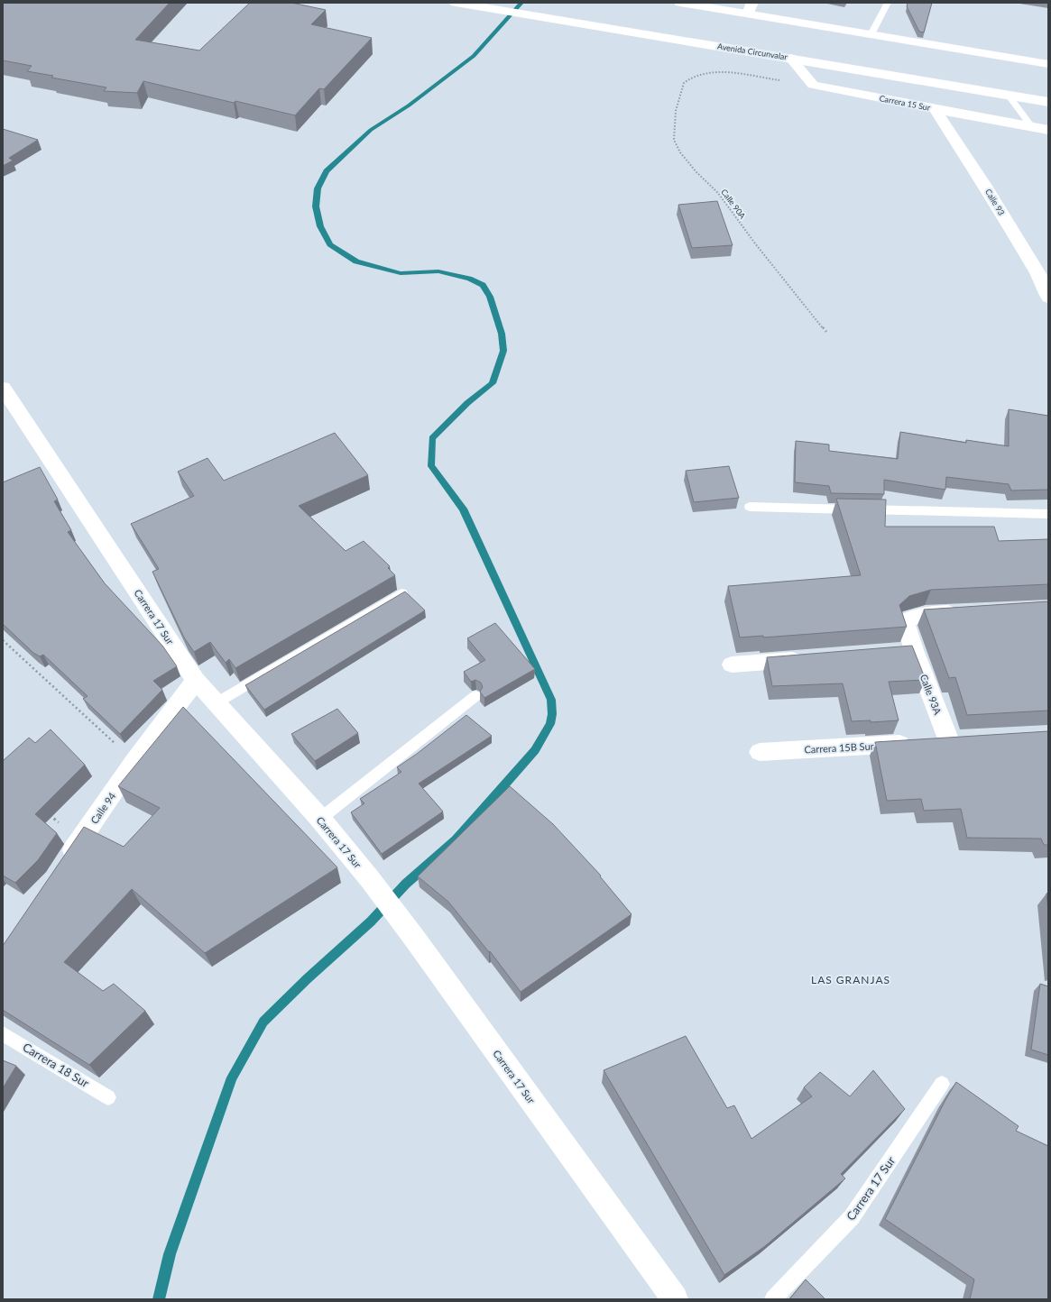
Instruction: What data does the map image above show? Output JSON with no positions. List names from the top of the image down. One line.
{"streets":{"main road":["Avenida Circunvalar","Carrera 15 Sur","Calle 93","Carrera 17 Sur","Calle 93A","Carrera 15B Sur","Calle 94"],"lane":["Carrera 18 Sur"],"path":["Calle 90A"]},"crossings":[["Carrera 15 Sur","Calle 93"],["Carrera 15 Sur","Calle 90A"],["Carrera 17 Sur","Calle 94"],["Calle 93A","Carrera 15B Sur"]],"districts":["LAS GRANJAS"]}
